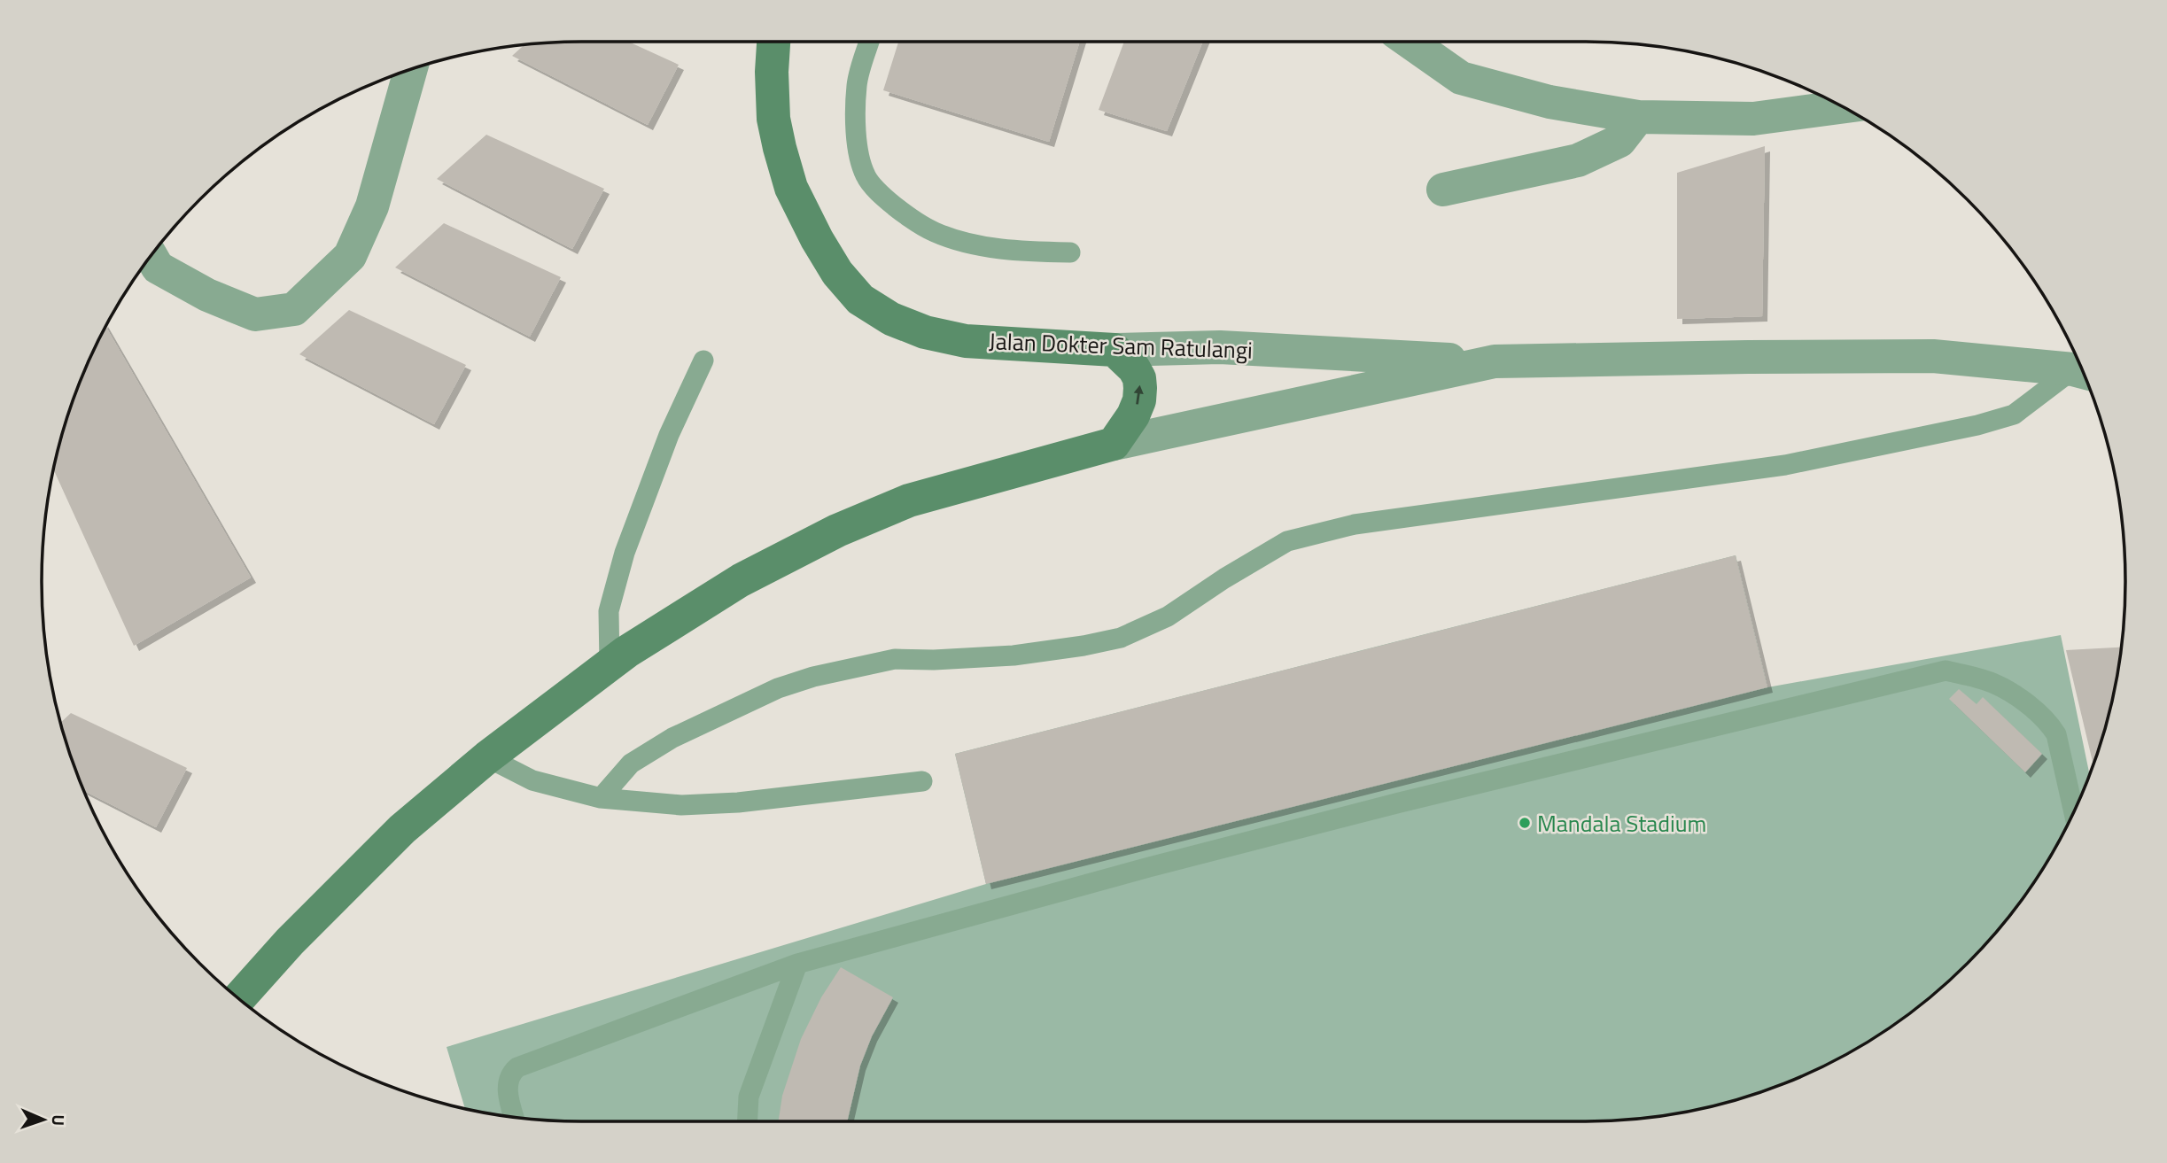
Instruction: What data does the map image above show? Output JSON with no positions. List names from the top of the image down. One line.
{"streets":{"main road":["Jalan Dokter Sam Ratulangi"]},"places":["Mandala Stadium"],"north":"right"}
